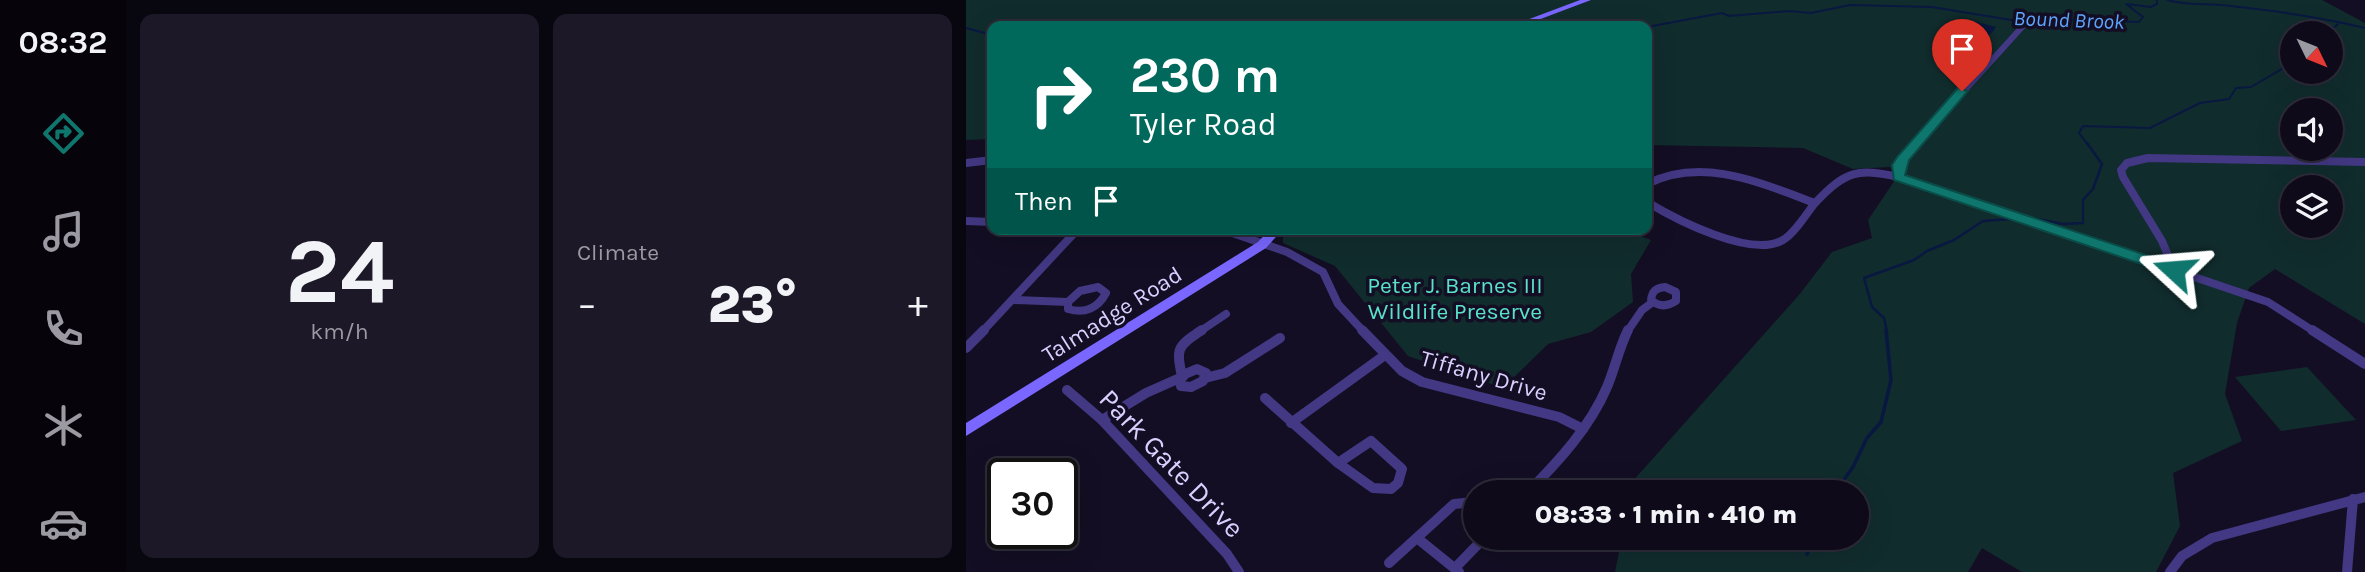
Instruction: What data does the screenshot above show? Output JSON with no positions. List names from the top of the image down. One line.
{"streets":{"street":["Talmadge Road","Tiffany Drive","Park Gate Drive"]},"crossings":[["Talmadge Road","Tiffany Drive"]],"water":["Bound Brook"],"parks":["Peter J. Barnes III Wildlife Preserve"],"north":"bottom right","page":{"tabs":"08:32","tile":[["24","km/h"],"Climate"],"turn":["230 m","Tyler Road"],"then":"Then","heat":["−","23°","+"],"limit":"30","trip":"08:33 · 1 min · 410 m"}}
